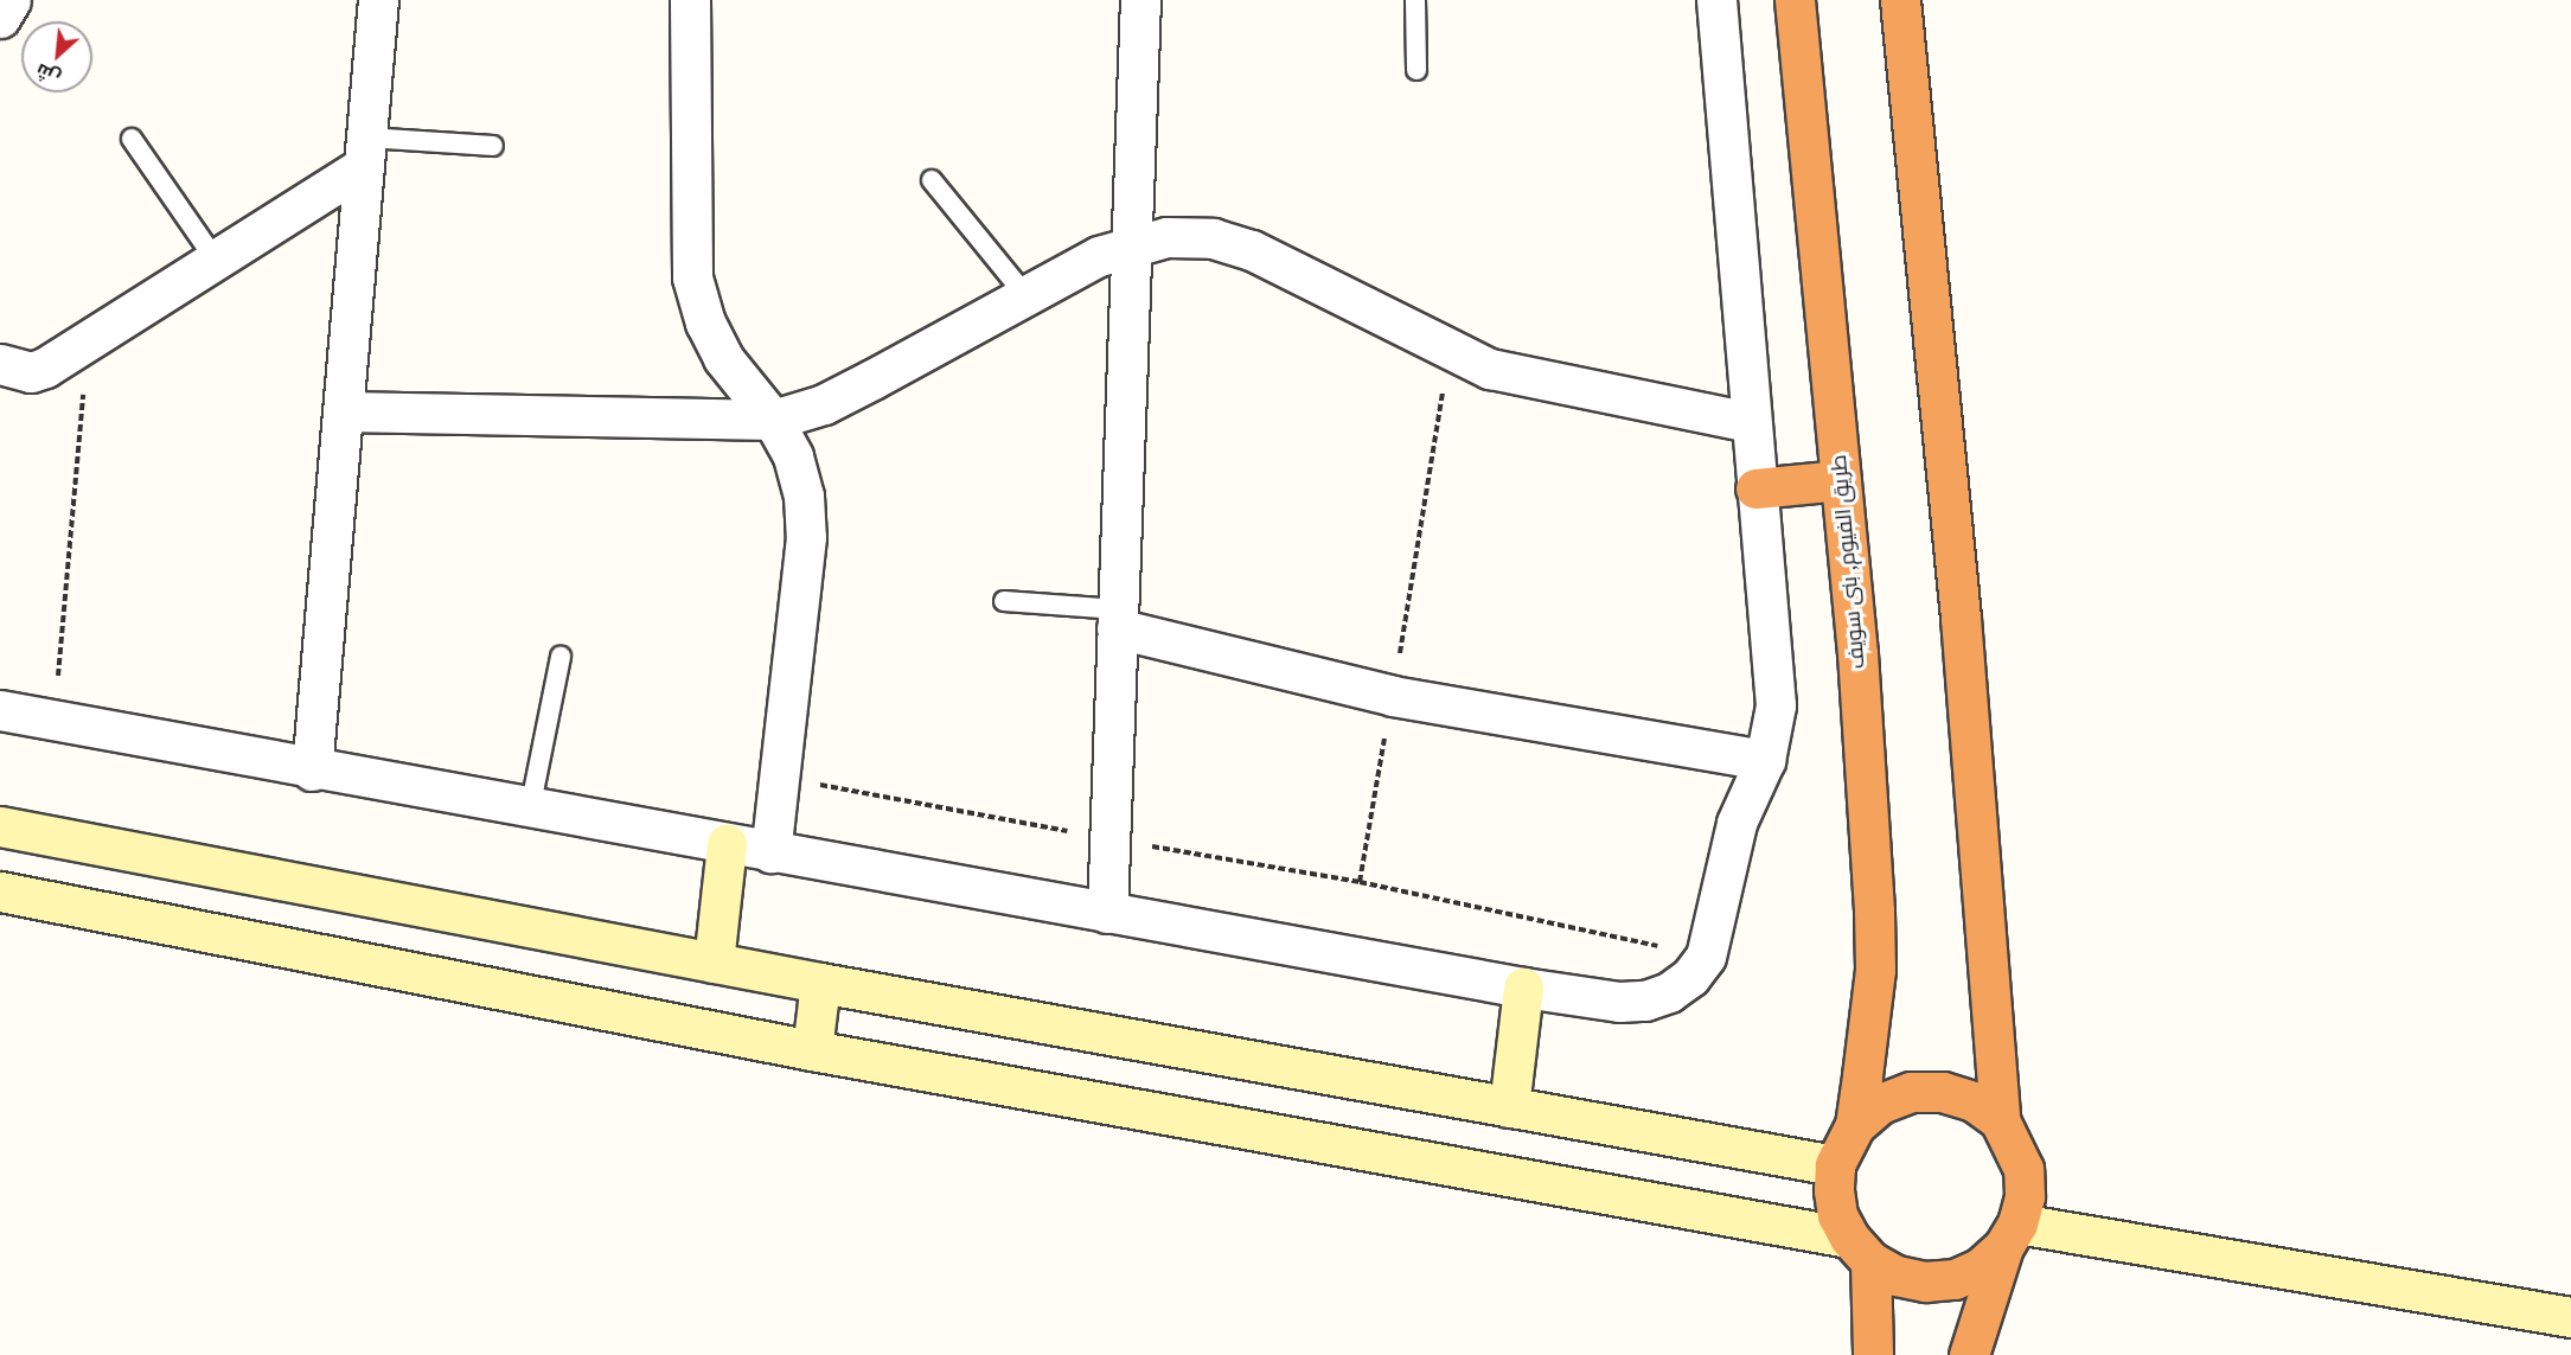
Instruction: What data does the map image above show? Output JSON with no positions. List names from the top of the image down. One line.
{"streets":{"highway":["طريق الفيوم, بنى سويف"]},"north":"bottom left"}
